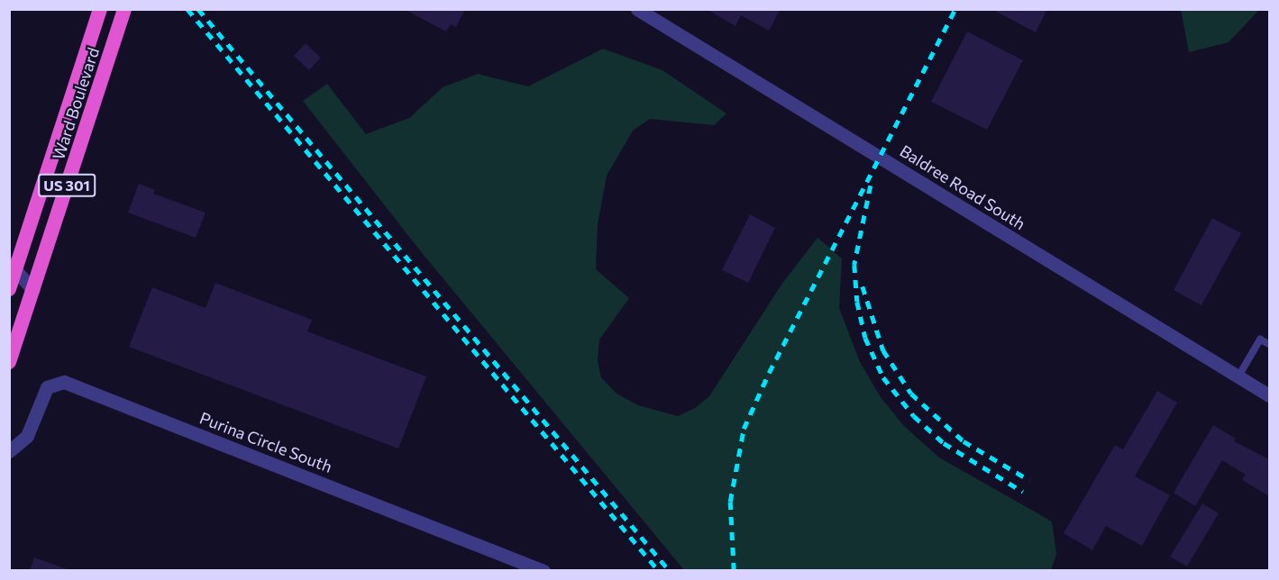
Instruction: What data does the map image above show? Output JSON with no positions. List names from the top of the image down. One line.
{"streets":{"highway":["Ward Boulevard","US 301"],"street":["Baldree Road South","Purina Circle South"]}}
